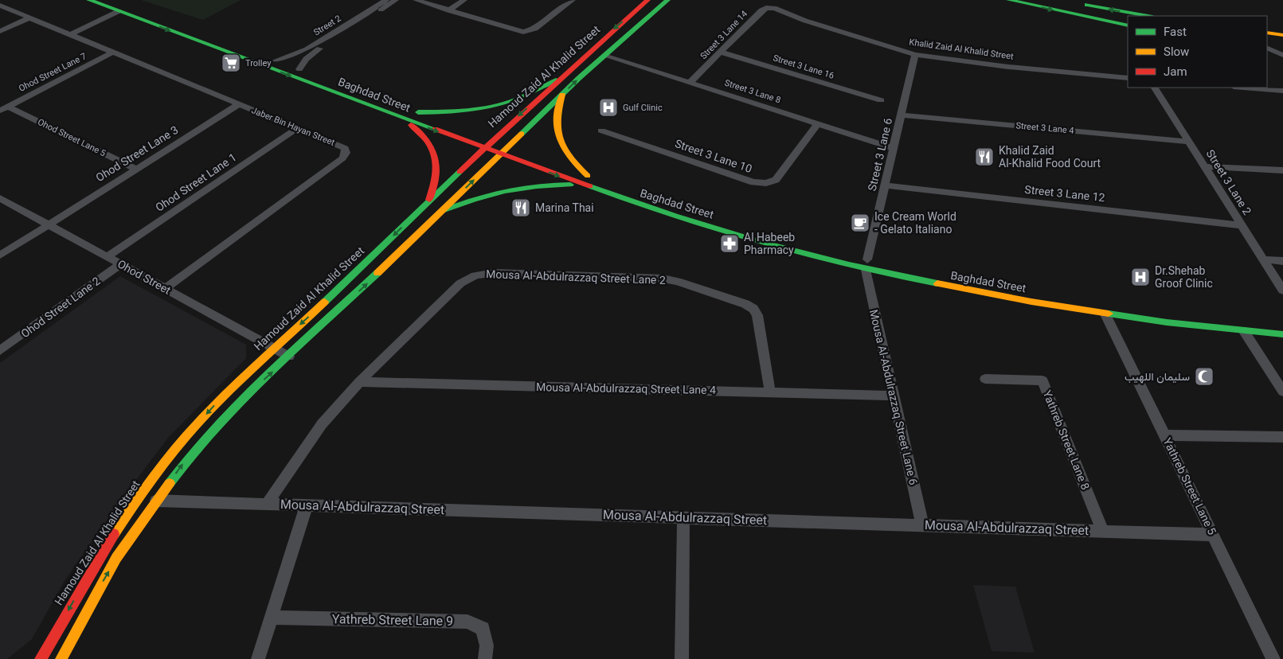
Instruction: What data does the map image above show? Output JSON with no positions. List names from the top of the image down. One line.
{"streets":{"main road":["Hamoud Zaid Al Khalid Street","Baghdad Street"],"street":["Street 2","Street 3 Lane 14","Khalid Zaid Al Khalid Street","Street 3 Lane 16","Ohod Street Lane 7","Street 3 Lane 8","Jaber Bin Hayan Street","Street 3 Lane 4","Ohod Street Lane 5","Ohod Street Lane 3","Street 3 Lane 6","Street 3 Lane 10","Ohod Street Lane 1","Street 3 Lane 2","Street 3 Lane 12","Ohod Street","Mousa Al-Abdulrazzaq Street Lane 2","Ohod Street Lane 2","Mousa Al-Abdulrazzaq Street Lane 4","Mousa Al-Abdulrazzaq Street Lane 6","Yathreb Street Lane 8","Yathreb Street Lane 5","Mousa Al-Abdulrazzaq Street","Yathreb Street Lane 9"]},"crossings":[["Street 2","Baghdad Street"],["Street 3 Lane 14","Khalid Zaid Al Khalid Street"],["Street 3 Lane 14","Street 3 Lane 16"],["Street 3 Lane 14","Street 3 Lane 8"],["Khalid Zaid Al Khalid Street","Street 3 Lane 6"],["Ohod Street Lane 7","Jaber Bin Hayan Street"],["Ohod Street Lane 7","Ohod Street Lane 5"],["Hamoud Zaid Al Khalid Street","Baghdad Street"],["Hamoud Zaid Al Khalid Street","Ohod Street"],["Street 3 Lane 8","Street 3 Lane 6"],["Street 3 Lane 8","Street 3 Lane 10"],["Baghdad Street","Street 3 Lane 6"],["Baghdad Street","Mousa Al-Abdulrazzaq Street Lane 6"],["Baghdad Street","Yathreb Street Lane 5"],["Jaber Bin Hayan Street","Ohod Street Lane 3"],["Jaber Bin Hayan Street","Ohod Street Lane 1"],["Jaber Bin Hayan Street","Ohod Street"],["Street 3 Lane 4","Street 3 Lane 6"],["Street 3 Lane 4","Street 3 Lane 2"],["Ohod Street Lane 5","Ohod Street Lane 3"],["Ohod Street Lane 3","Ohod Street"],["Street 3 Lane 6","Street 3 Lane 12"],["Street 3 Lane 6","Mousa Al-Abdulrazzaq Street Lane 6"],["Ohod Street Lane 1","Ohod Street"],["Street 3 Lane 2","Street 3 Lane 12"],["Ohod Street","Ohod Street Lane 2"],["Mousa Al-Abdulrazzaq Street Lane 2","Mousa Al-Abdulrazzaq Street Lane 4"],["Mousa Al-Abdulrazzaq Street Lane 2","Mousa Al-Abdulrazzaq Street"],["Mousa Al-Abdulrazzaq Street Lane 4","Mousa Al-Abdulrazzaq Street Lane 6"],["Mousa Al-Abdulrazzaq Street Lane 6","Mousa Al-Abdulrazzaq Street"],["Yathreb Street Lane 8","Mousa Al-Abdulrazzaq Street"],["Yathreb Street Lane 5","Mousa Al-Abdulrazzaq Street"]],"places":{"supermarket":["Trolley"],"hospital":["Gulf Clinic","Dr.Shehab Groof Clinic"],"restaurant":["Khalid Zaid Al-Khalid Food Court","Marina Thai"],"cafe":["Ice Cream World - Gelato Italiano"],"pharmacy":["Al Habeeb Pharmacy"],"mosque":["سليمان اللهيب"]},"legend":["Fast","Slow","Jam"]}
